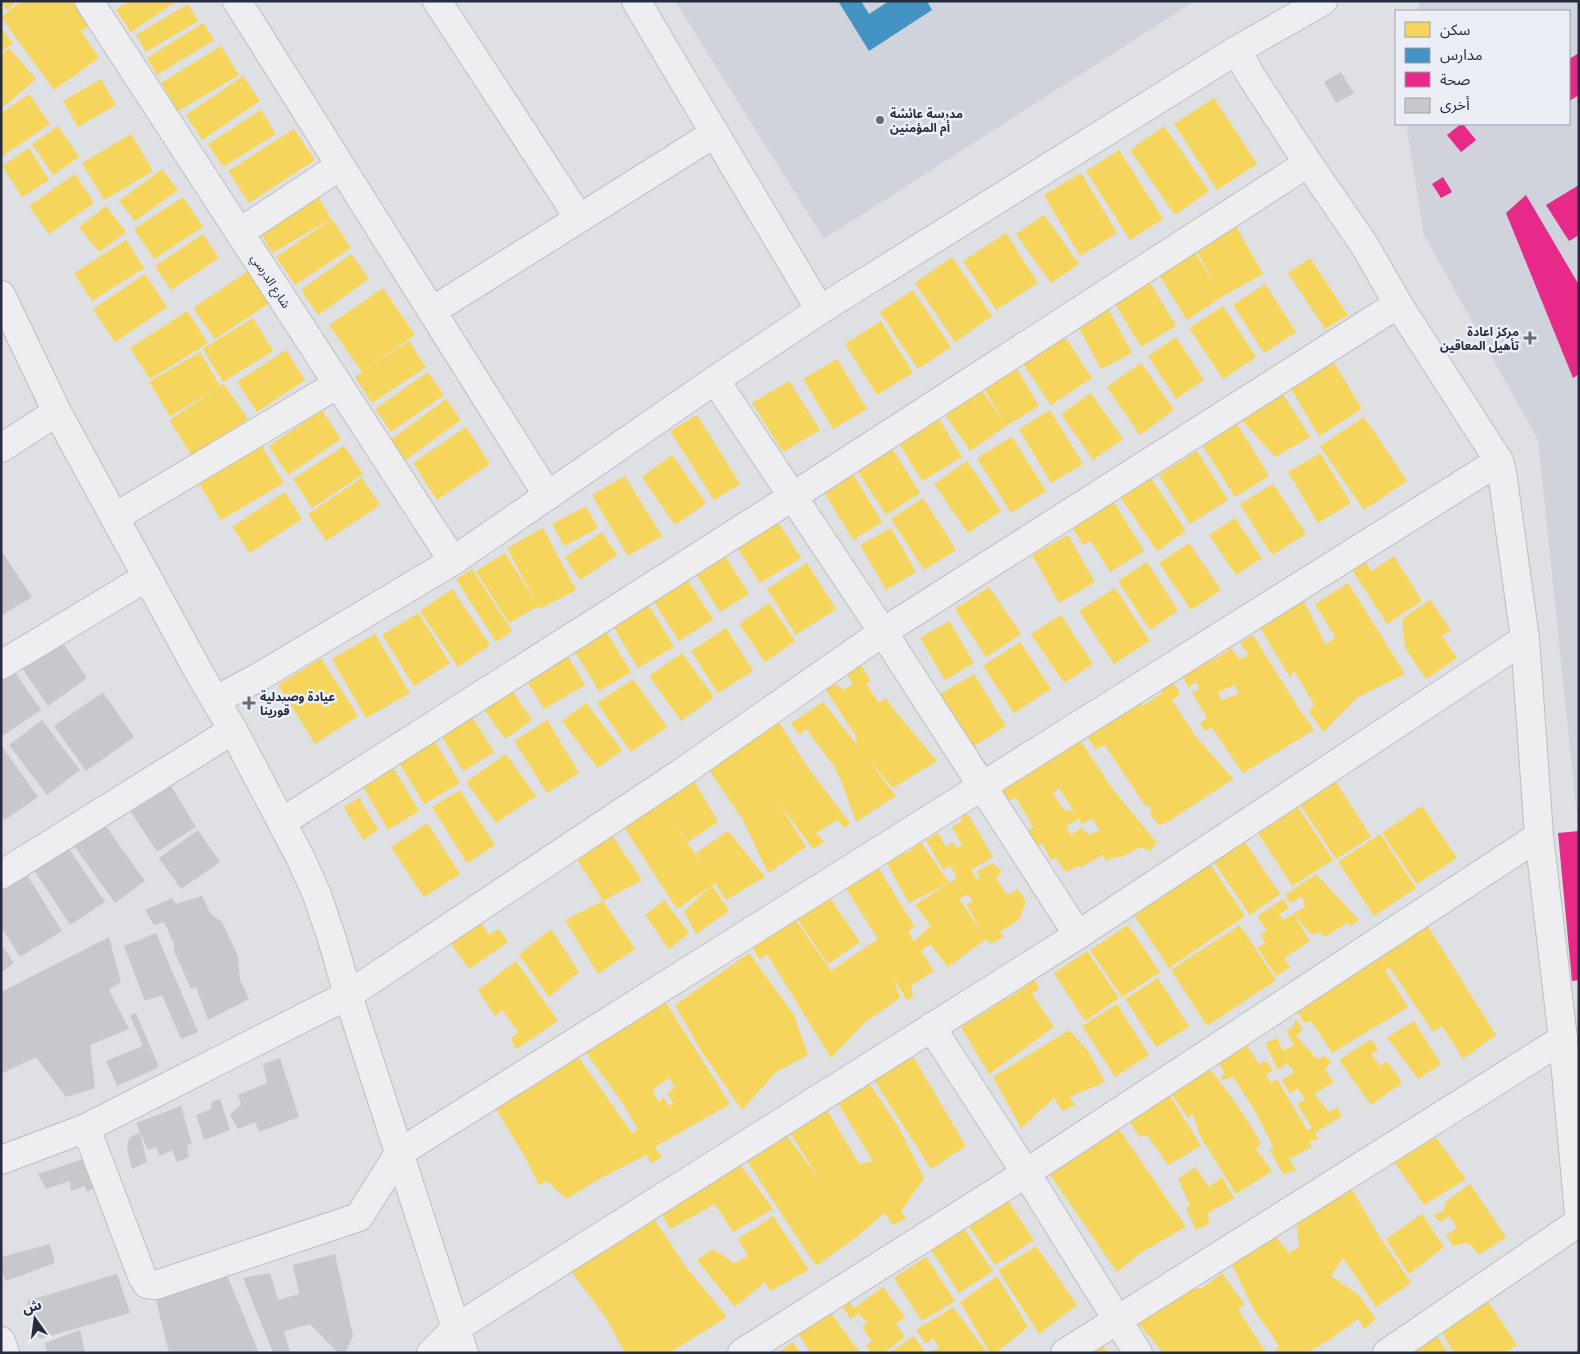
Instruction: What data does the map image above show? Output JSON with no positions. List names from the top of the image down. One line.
{"streets":{"street":["شارع الدرسي"]},"places":{"other":["مدرسة عائشة أم المؤمنين"],"health":["مركز اعادة تأهيل المعاقين","عيادة وصيدلية قورينا"]},"legend":["سكن","مدارس","صحة","أخرى"],"north":"top"}
